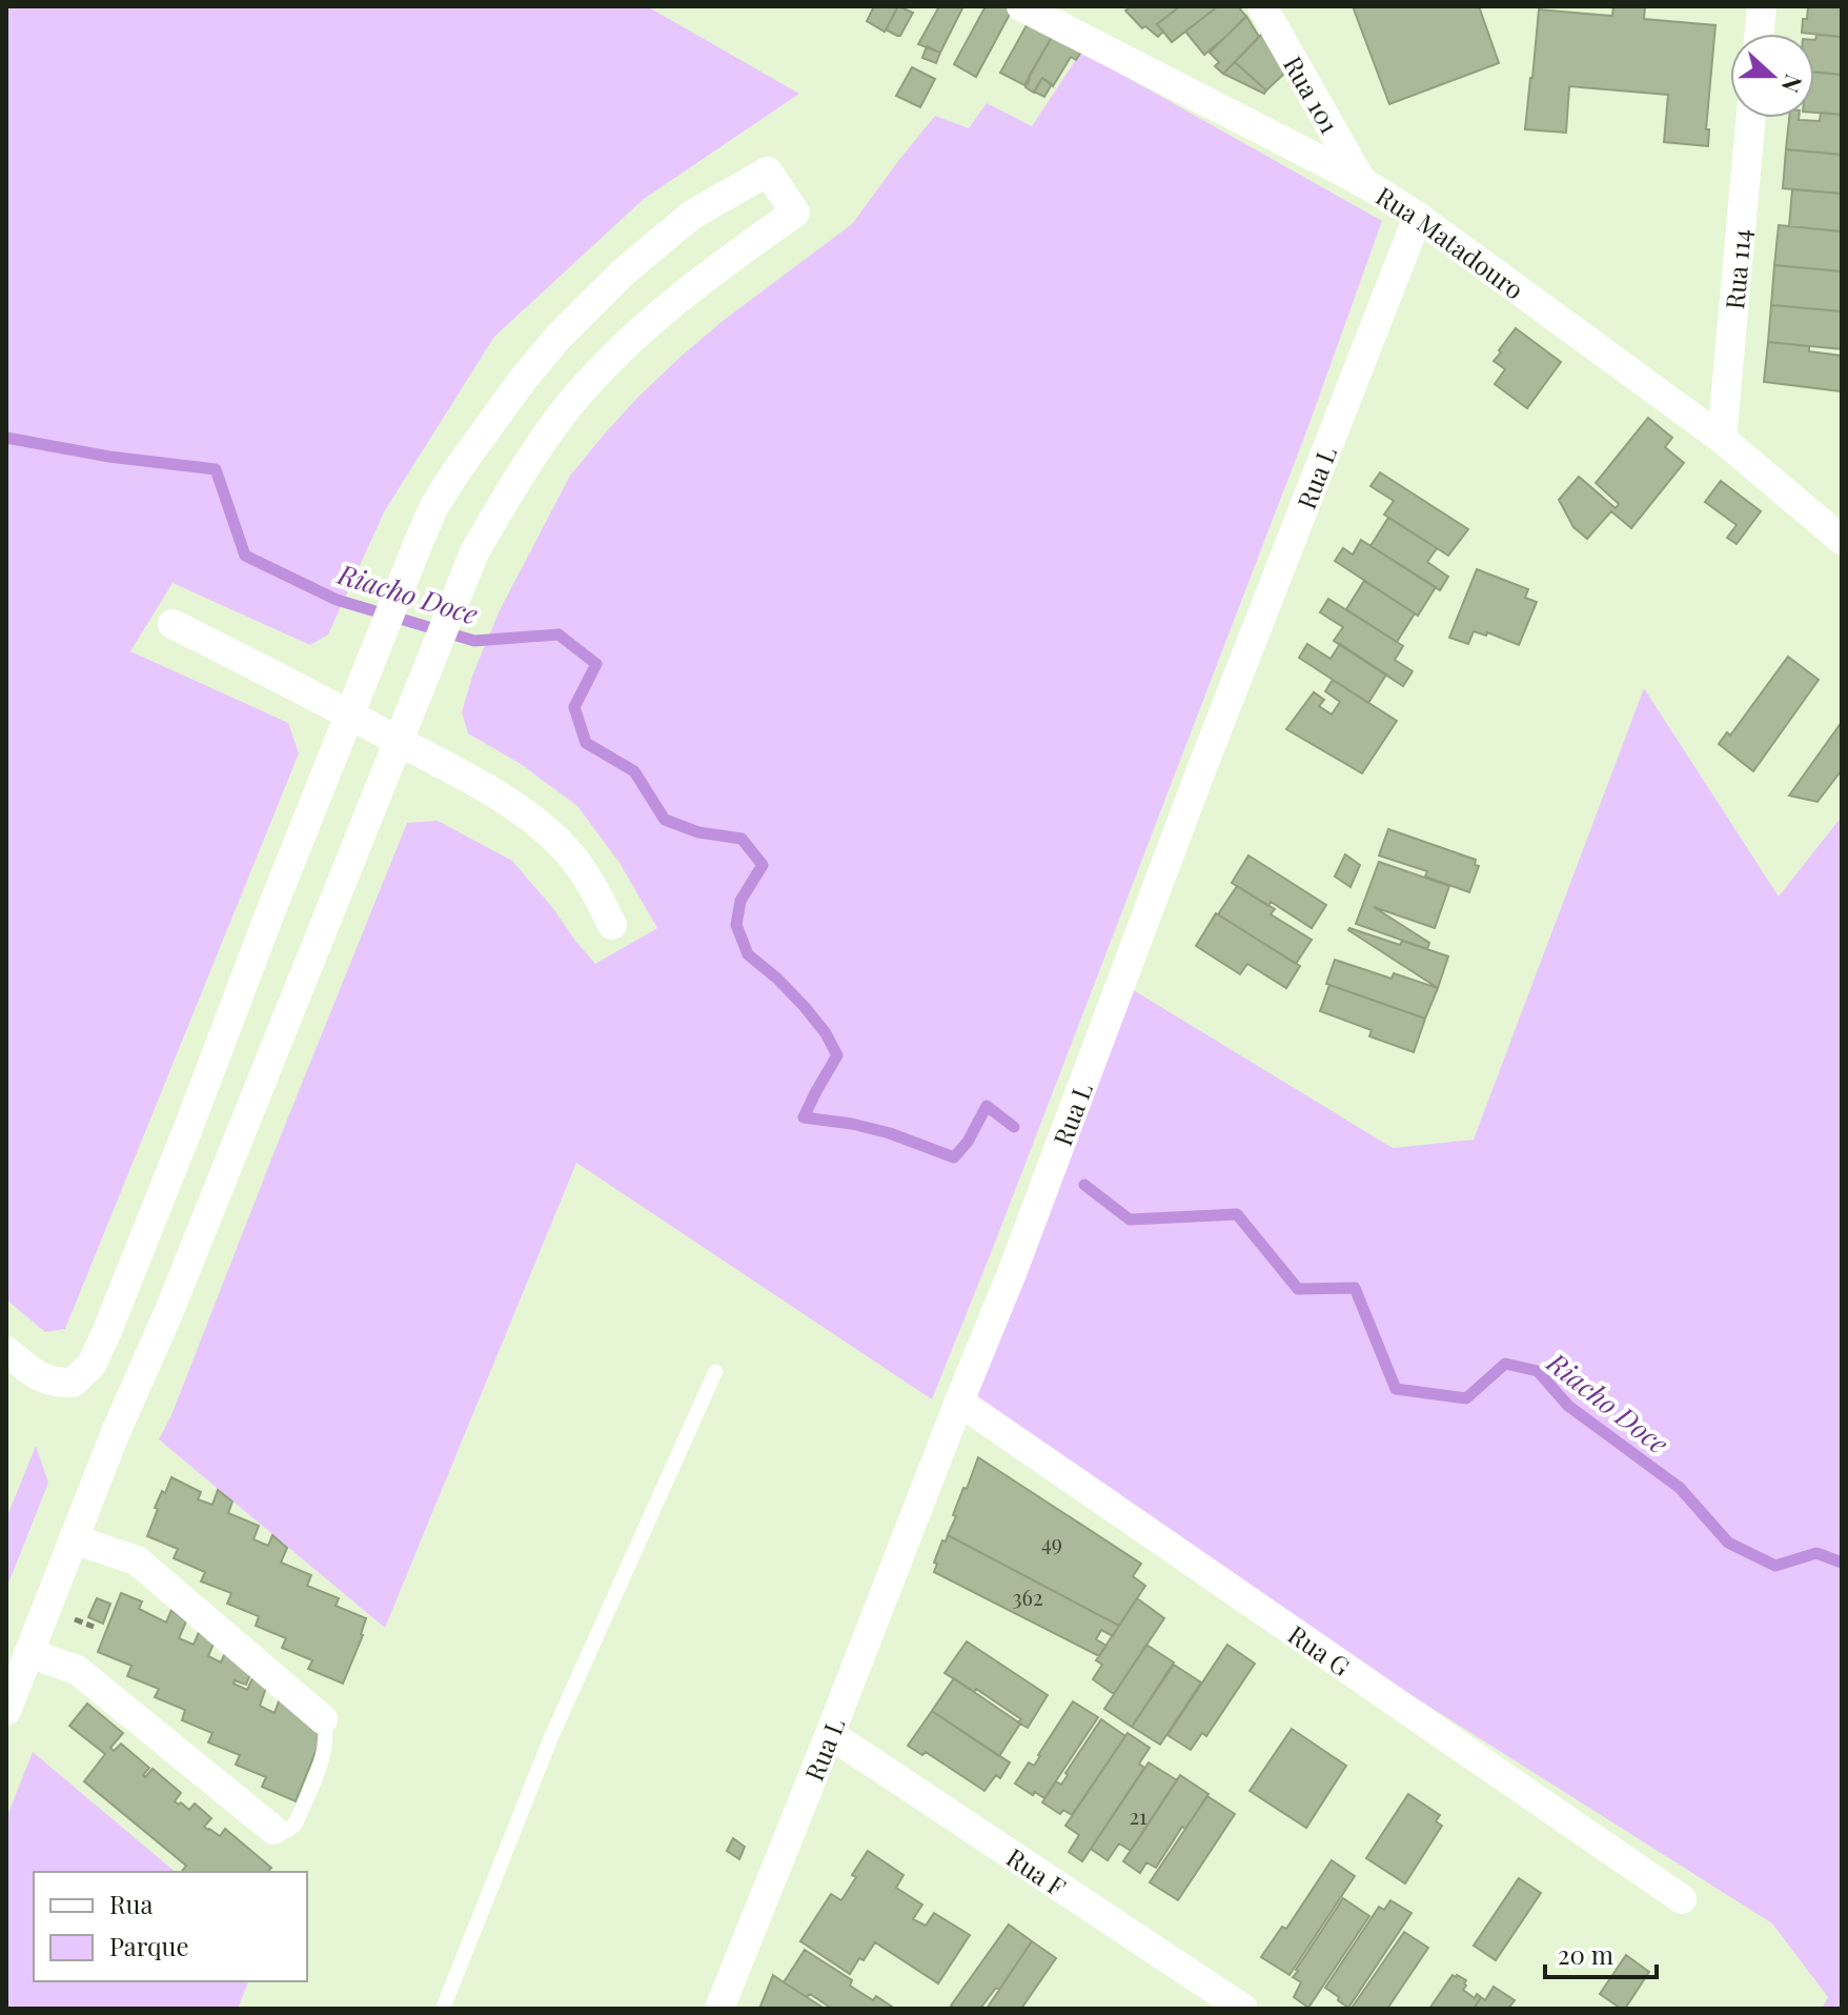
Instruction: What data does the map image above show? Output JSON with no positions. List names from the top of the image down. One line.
{"streets":{"street":["Rua 101","Rua Matadouro","Rua 114","Rua L","Rua G","Rua F"]},"crossings":[["Rua 101","Rua Matadouro"],["Rua Matadouro","Rua 114"],["Rua Matadouro","Rua L"],["Rua L","Rua G"],["Rua L","Rua F"]],"water":["Riacho Doce"],"house_numbers":["49","362","21"],"legend":["Rua","Parque"],"scale_bar":"20 m","north":"right"}
